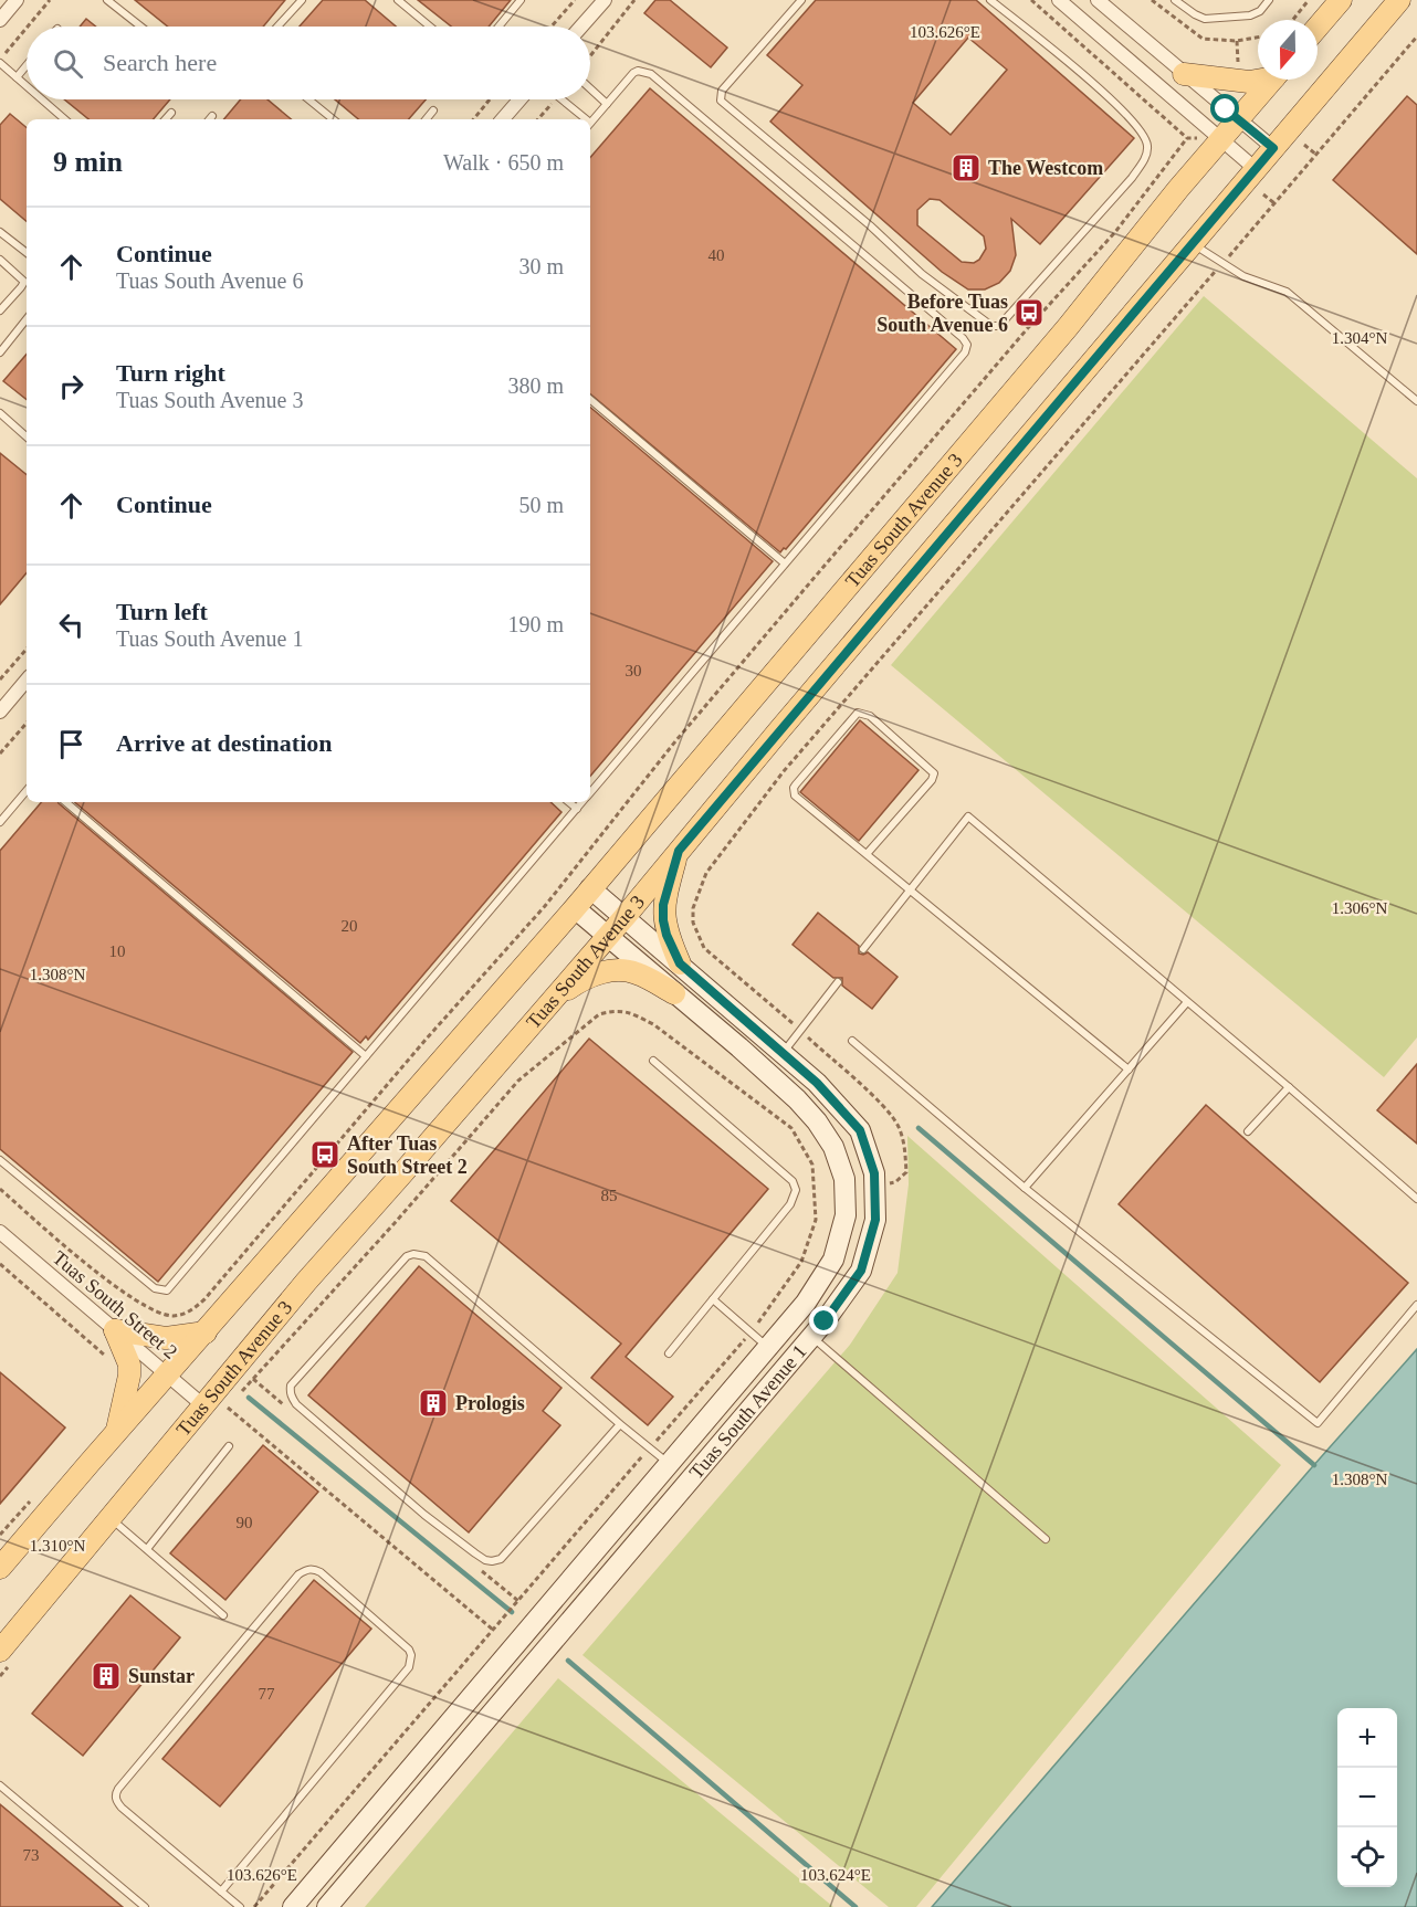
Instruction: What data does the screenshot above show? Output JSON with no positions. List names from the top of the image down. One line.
{"streets":{"main road":["Tuas South Avenue 3","Tuas South Avenue 1"],"street":["Tuas South Street 2"]},"crossings":[["Tuas South Avenue 3","Tuas South Street 2"],["Tuas South Avenue 3","Tuas South Avenue 1"]],"places":{"building":["The Westcom","Prologis","Sunstar"],"bus stop":["Before Tuas South Avenue 6","After Tuas South Street 2"]},"house_numbers":["40","30","20","10","85","90","77","73"],"north":"bottom","page":{"search":"Search here","heading":["9 min","Walk · 650 m"],"list":[["Continue","Tuas South Avenue 6","30 m"],["Turn right","Tuas South Avenue 3","380 m"],["Continue","50 m"],["Turn left","Tuas South Avenue 1","190 m"],"Arrive at destination"],"map_buttons":["+","−"]},"coordinates":["103.626°E","1.304°N","1.306°N","1.308°N","1.310°N","103.624°E"]}
